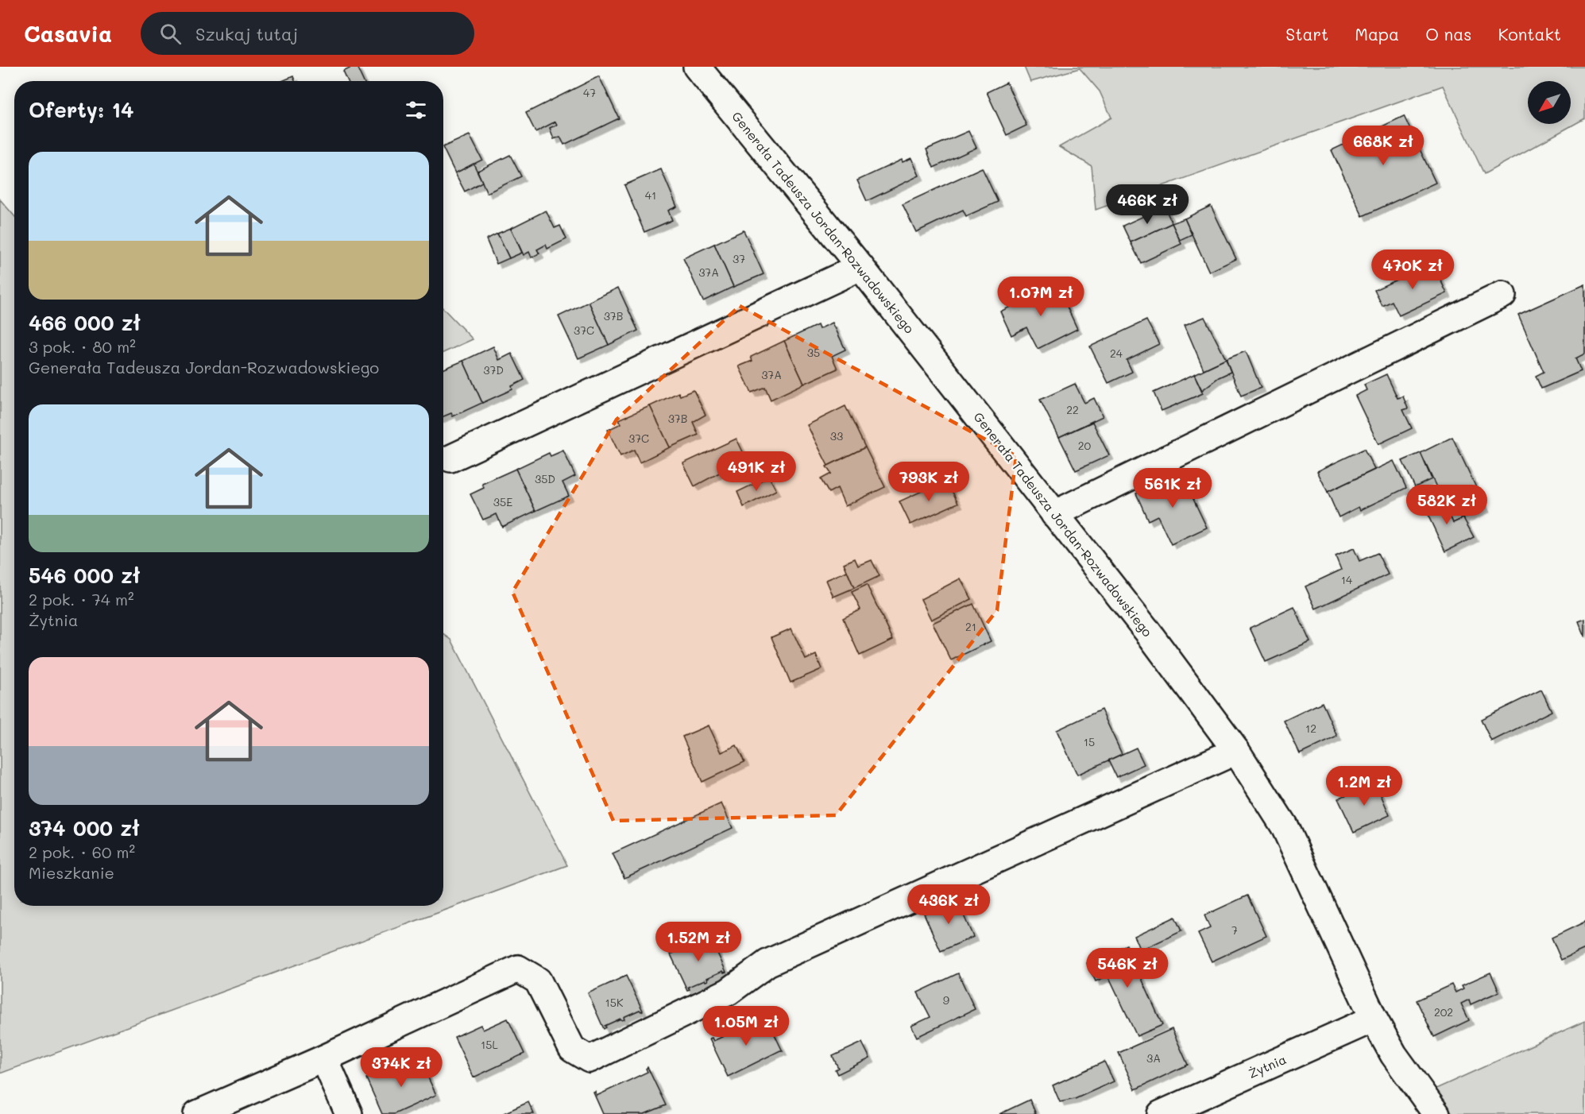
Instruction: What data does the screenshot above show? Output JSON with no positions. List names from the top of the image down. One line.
{"streets":{"street":["Generała Tadeusza Jordan-Rozwadowskiego","Żytnia"]},"crossings":[["Generała Tadeusza Jordan-Rozwadowskiego","Żytnia"]],"house_numbers":["47","41","37","37A","37B","37C","35","24","37D","37A","22","37B","33","37C","20","35D","35E","14","21","12","15","7","9","15K","202","15L","3A"],"north":"bottom left","page":{"header":"Casavia","search":"Szukaj tutaj","nav":["Start","Mapa","O nas","Kontakt"],"heading":"Oferty: 14","price":["668K zł","466K zł","470K zł","1.07M zł","491K zł","793K zł","561K zł","582K zł","1.2M zł","436K zł","1.52M zł","546K zł","1.05M zł","374K zł"],"list":[{"name":"466 000 zł","note":"3 pok. · 80 m² · Generała Tadeusza Jordan-Rozwadowskiego"},{"name":"546 000 zł","note":"2 pok. · 74 m² · Żytnia"},{"name":"374 000 zł","note":"2 pok. · 60 m² · Mieszkanie"}]}}
